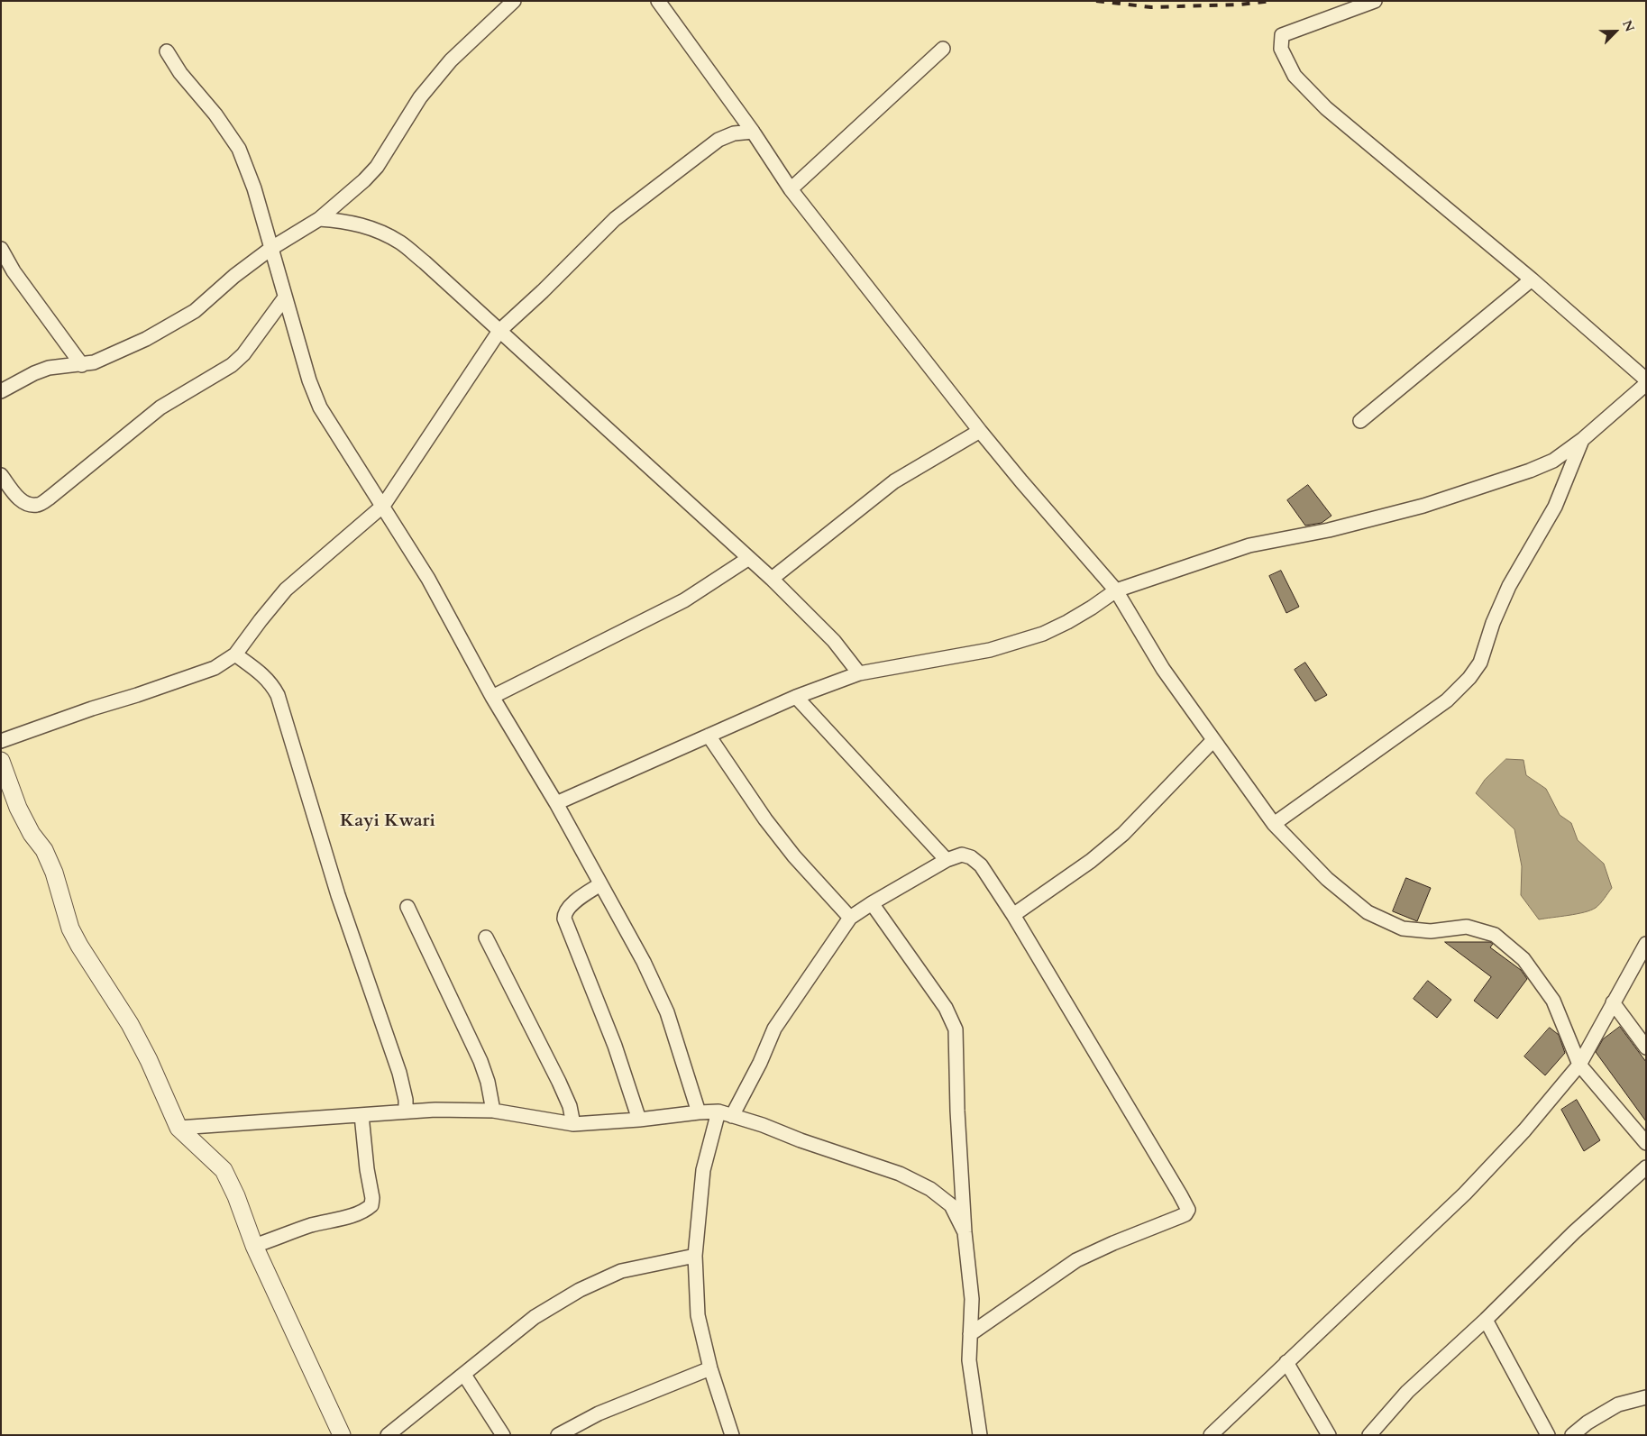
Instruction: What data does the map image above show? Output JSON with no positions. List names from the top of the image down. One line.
{"districts":["Kayi Kwari"],"north":"top right"}
